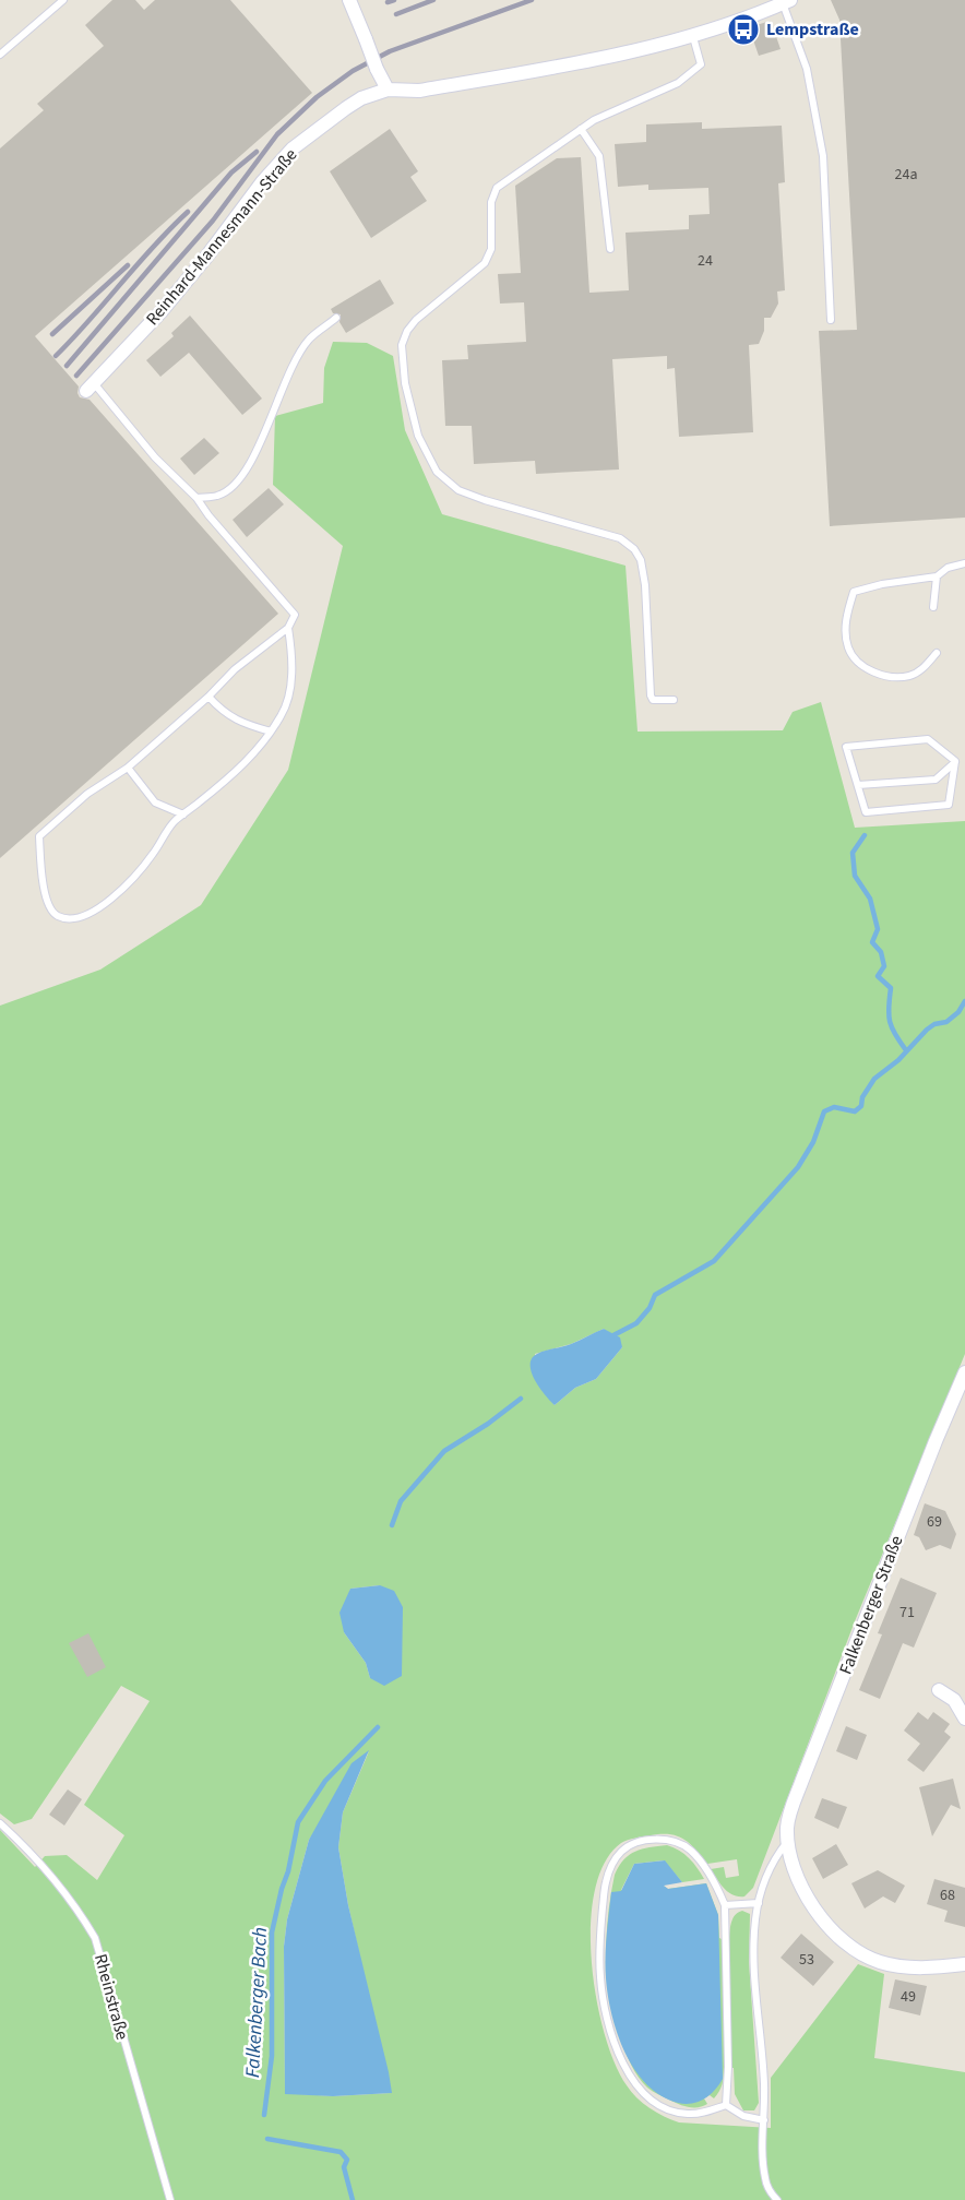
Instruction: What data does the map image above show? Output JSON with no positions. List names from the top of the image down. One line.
{"streets":{"street":["Reinhard-Mannesmann-Straße","Falkenberger Straße"],"lane":["Rheinstraße"]},"water":["Falkenberger Bach"],"places":{"bus stop":["Lempstraße"]},"house_numbers":["24a","24","69","71","68","53","49"]}
